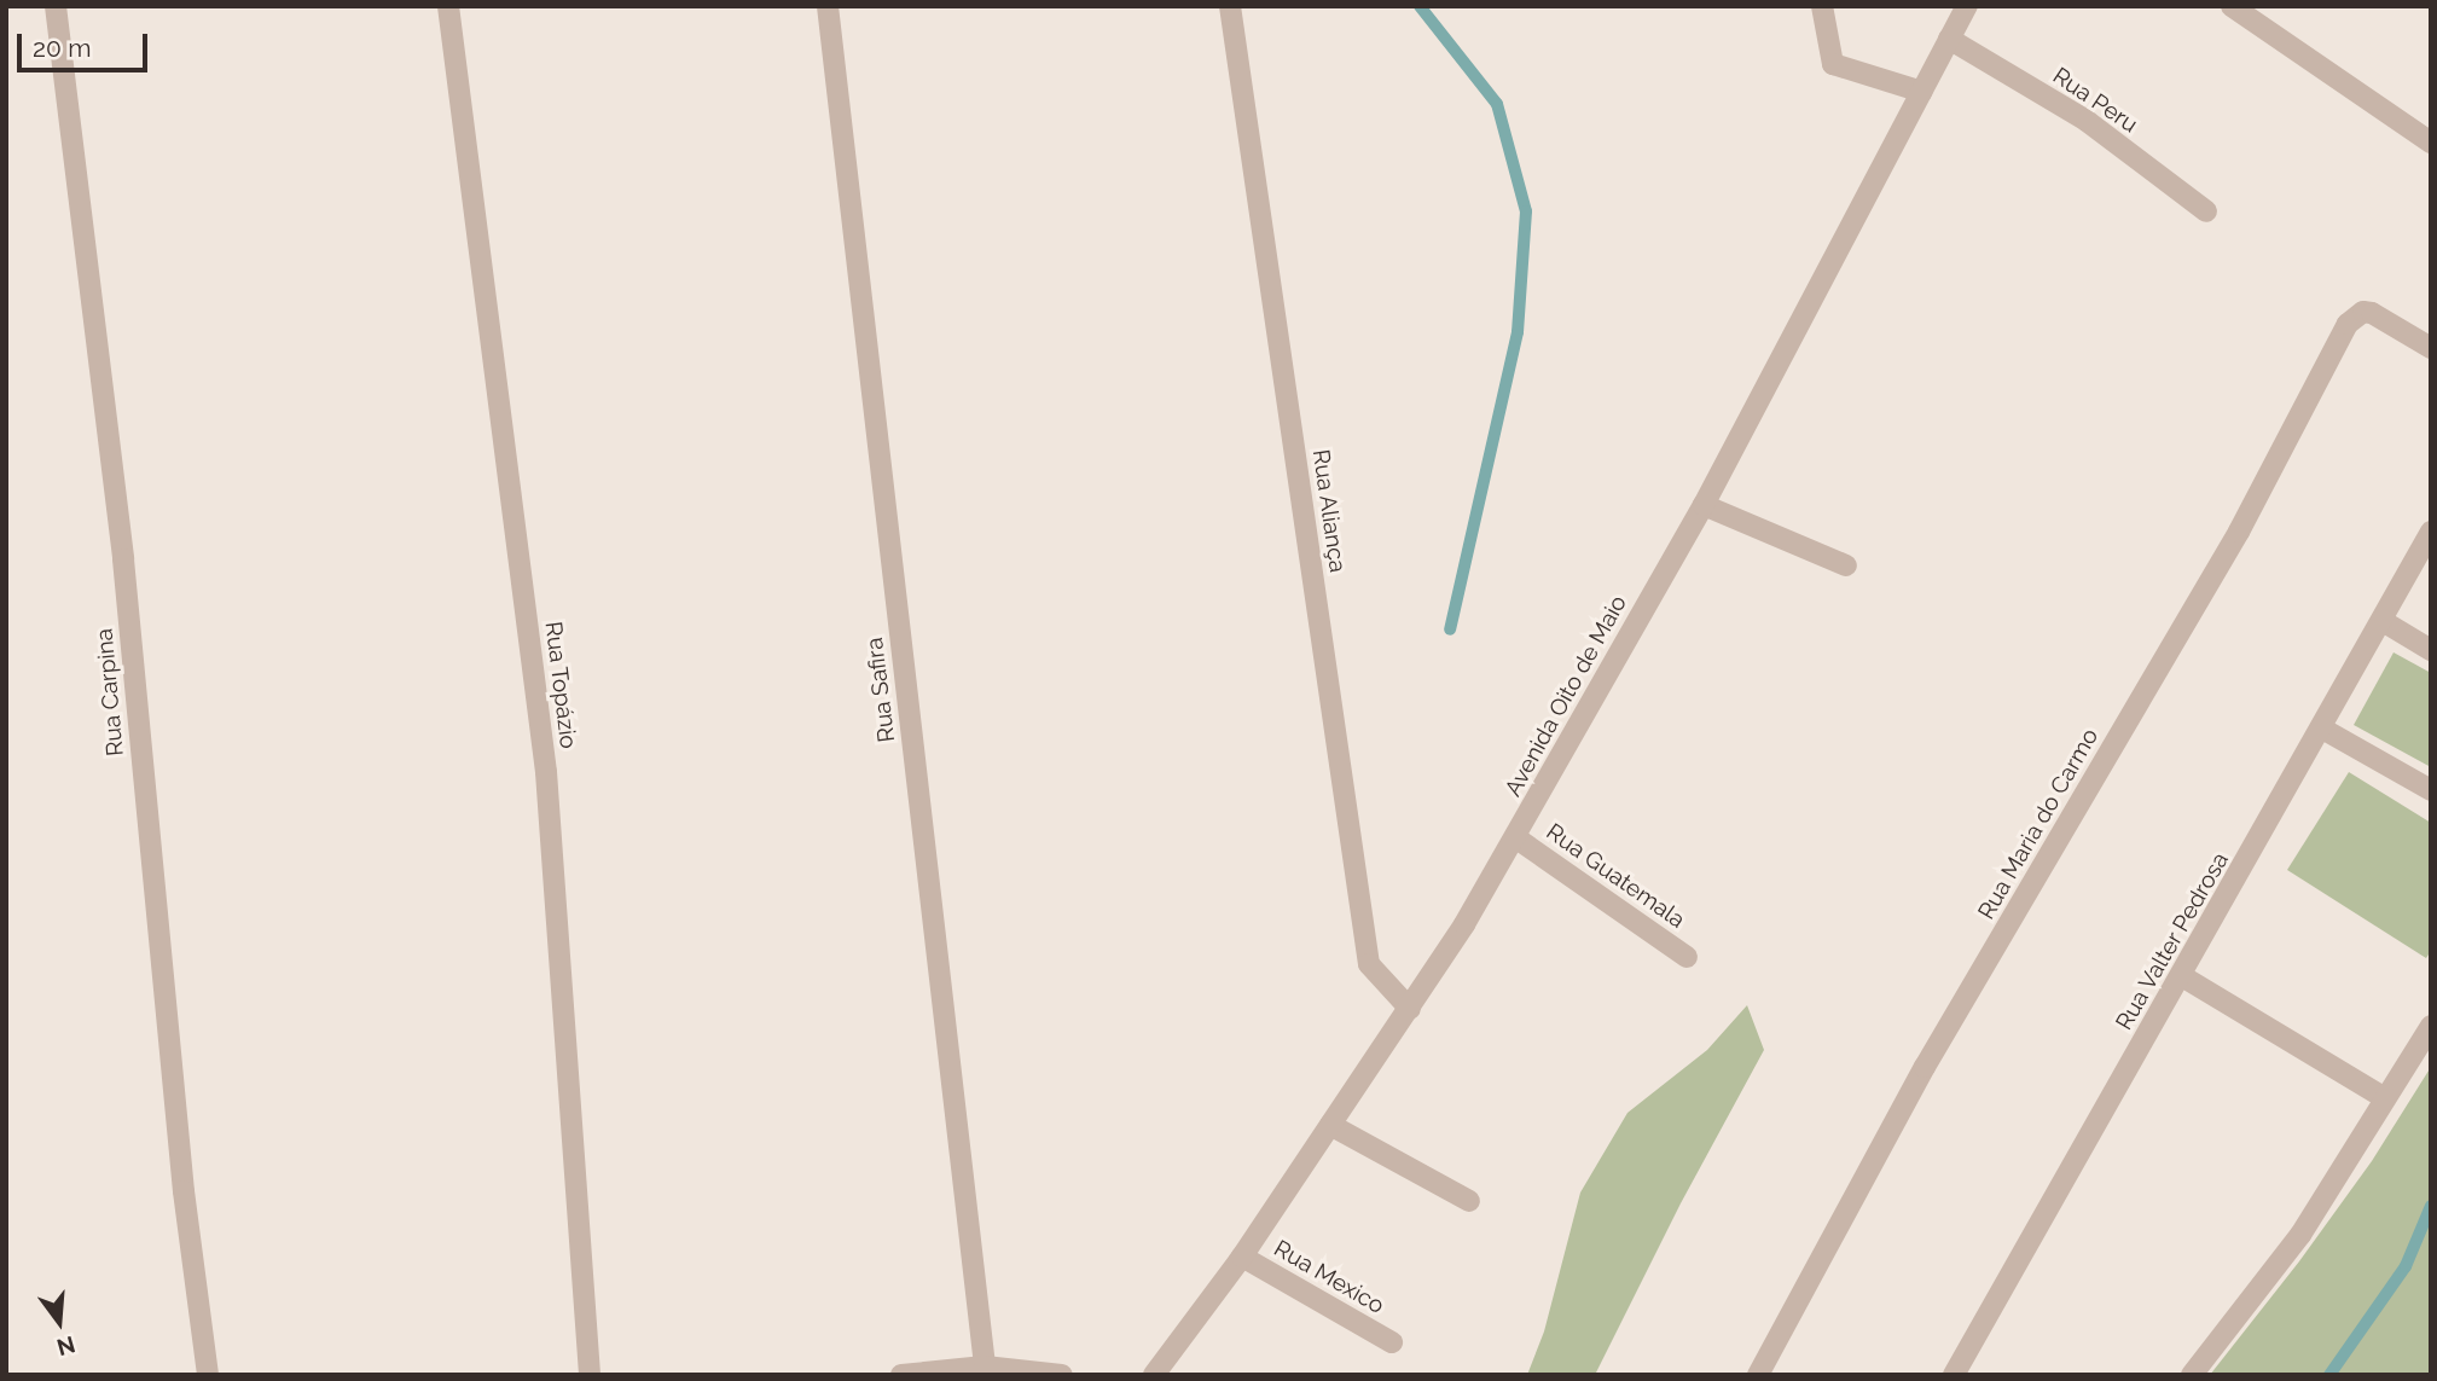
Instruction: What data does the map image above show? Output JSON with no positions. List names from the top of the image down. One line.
{"streets":{"street":["Rua Peru","Rua Aliança","Rua Topázio","Rua Safira","Rua Carpina","Avenida Oito de Maio","Rua Maria do Carmo","Rua Guatemala","Rua Valter Pedrosa","Rua Mexico"]},"crossings":[["Rua Peru","Avenida Oito de Maio"],["Rua Aliança","Avenida Oito de Maio"],["Avenida Oito de Maio","Rua Guatemala"],["Avenida Oito de Maio","Rua Mexico"]],"scale_bar":"20 m","north":"bottom"}
